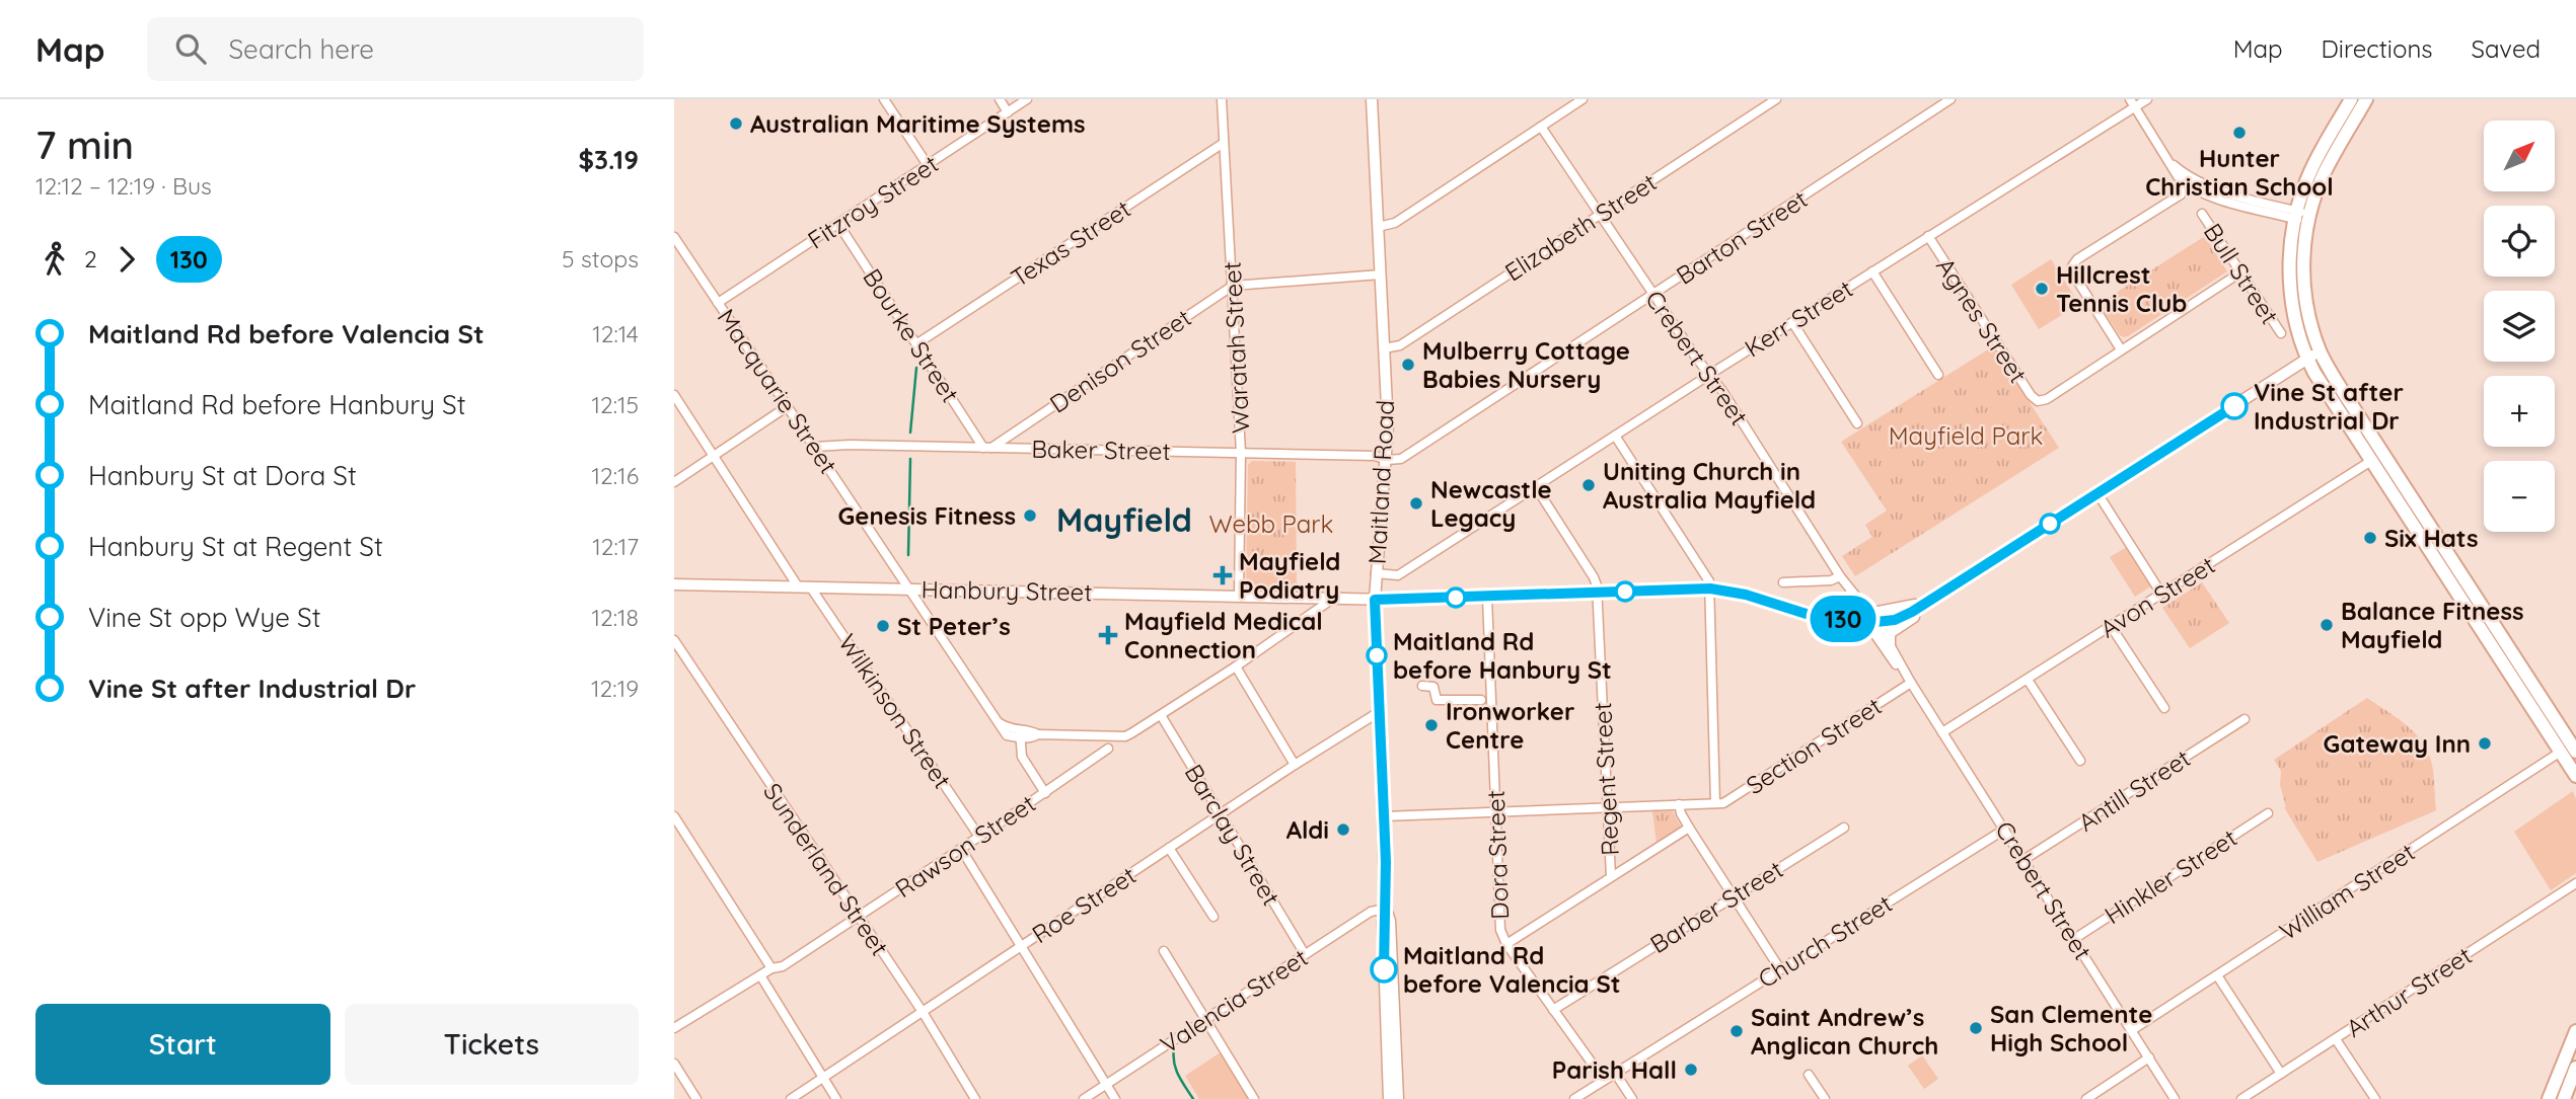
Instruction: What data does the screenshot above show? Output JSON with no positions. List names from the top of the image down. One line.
{"streets":{"main road":["Maitland Road","Hanbury Street"],"street":["Fitzroy Street","Elizabeth Street","Barton Street","Texas Street","Bull Street","Kerr Street","Agnes Street","Bourke Street","Waratah Street","Crebert Street","Denison Street","Macquarie Street","Baker Street","Avon Street","Wilkinson Street","Section Street","Regent Street","Antill Street","Barclay Street","Rawson Street","Dora Street","Sunderland Street","Hinkler Street","William Street","Roe Street","Barber Street","Church Street","Arthur Street","Valencia Street"]},"crossings":[["Fitzroy Street","Bourke Street"],["Fitzroy Street","Macquarie Street"],["Elizabeth Street","Crebert Street"],["Elizabeth Street","Maitland Road"],["Barton Street","Crebert Street"],["Barton Street","Baker Street"],["Barton Street","Maitland Road"],["Texas Street","Bourke Street"],["Texas Street","Waratah Street"],["Bull Street","Kerr Street"],["Kerr Street","Agnes Street"],["Kerr Street","Crebert Street"],["Kerr Street","Maitland Road"],["Kerr Street","Regent Street"],["Bourke Street","Denison Street"],["Bourke Street","Baker Street"],["Waratah Street","Denison Street"],["Waratah Street","Baker Street"],["Waratah Street","Hanbury Street"],["Crebert Street","Hanbury Street"],["Crebert Street","Avon Street"],["Crebert Street","Section Street"],["Crebert Street","Antill Street"],["Crebert Street","Hinkler Street"],["Crebert Street","William Street"],["Crebert Street","Church Street"],["Denison Street","Baker Street"],["Denison Street","Maitland Road"],["Macquarie Street","Baker Street"],["Macquarie Street","Hanbury Street"],["Baker Street","Maitland Road"],["Maitland Road","Hanbury Street"],["Maitland Road","Roe Street"],["Maitland Road","Valencia Street"],["Hanbury Street","Wilkinson Street"],["Hanbury Street","Regent Street"],["Hanbury Street","Dora Street"],["Wilkinson Street","Rawson Street"],["Barclay Street","Roe Street"],["Barclay Street","Valencia Street"],["Rawson Street","Sunderland Street"],["Dora Street","Barber Street"],["Dora Street","Church Street"],["Sunderland Street","Roe Street"]],"districts":["Mayfield"],"parks":["Mayfield Park","Webb Park"],"places":{"other":["Australian Maritime Systems","Hunter Christian School","Hillcrest Tennis Club","Mulberry Cottage Babies Nursery","Vine St after Industrial Dr","Uniting Church in Australia Mayfield","Newcastle Legacy","Genesis Fitness","Six Hats","Balance Fitness Mayfield","St Peter’s","Maitland Rd before Hanbury St","Ironworker Centre","Gateway Inn","Aldi","Maitland Rd before Valencia St","San Clemente High School","Saint Andrew’s Anglican Church","Parish Hall"],"health":["Mayfield Podiatry","Mayfield Medical Connection"]},"lines":["bus line 130"],"north":"top right","page":{"header":"Map","search":"Search here","nav":["Map","Directions","Saved"],"heading":["7 min","12:12 – 12:19 · Bus","$3.19"],"on_map":"130","map_buttons":["+","−"],"legs":["2","130","5 stops"],"list":[{"name":"Maitland Rd before Valencia St","value":"12:14"},{"name":"Maitland Rd before Hanbury St","value":"12:15"},{"name":"Hanbury St at Dora St","value":"12:16"},{"name":"Hanbury St at Regent St","value":"12:17"},{"name":"Vine St opp Wye St","value":"12:18"},{"name":"Vine St after Industrial Dr","value":"12:19"}],"buttons":["Start","Tickets"]}}
